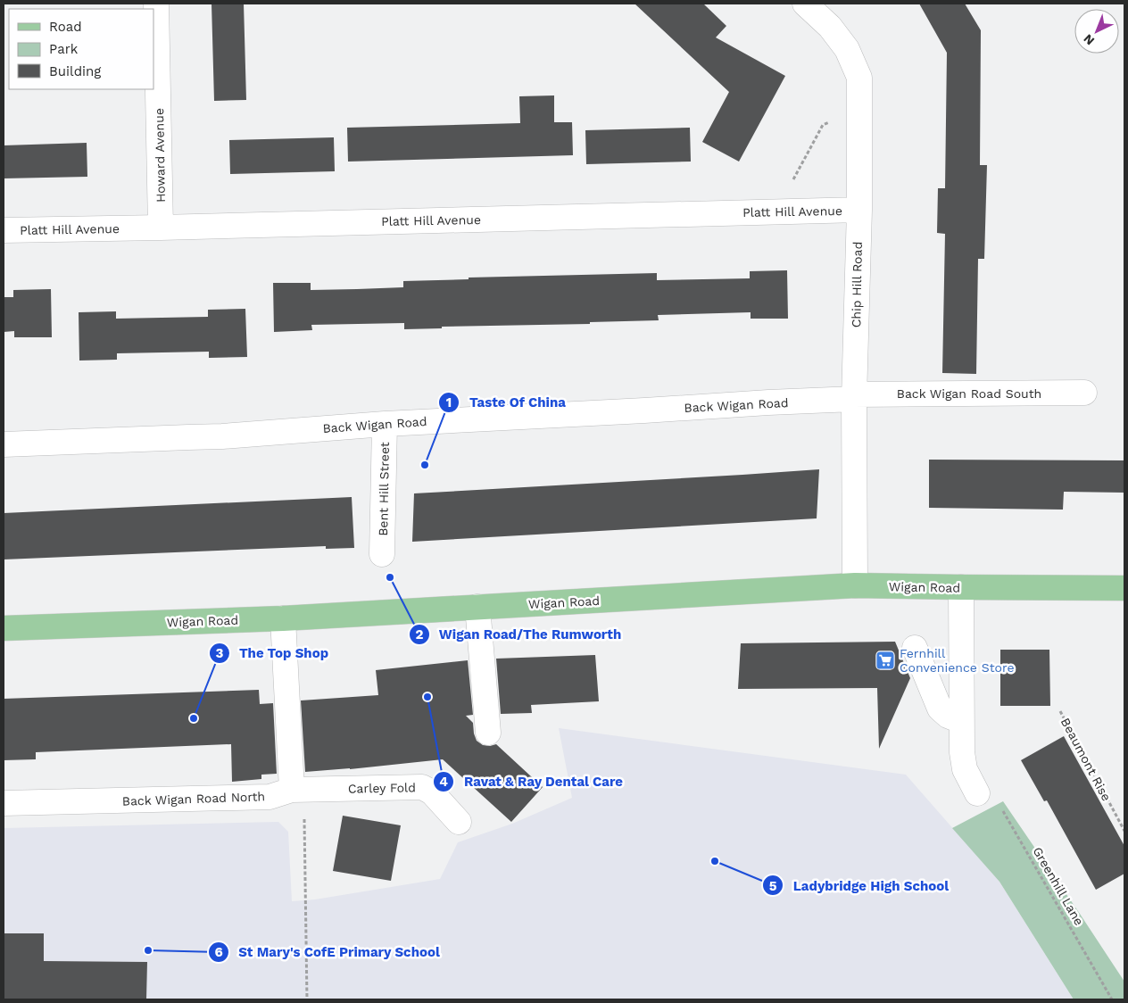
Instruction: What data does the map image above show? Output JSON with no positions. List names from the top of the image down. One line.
{"streets":{"main road":["Wigan Road"],"street":["Howard Avenue","Platt Hill Avenue","Chip Hill Road","Back Wigan Road South","Back Wigan Road","Bent Hill Street","Carley Fold","Back Wigan Road North"],"path":["Beaumont Rise","Greenhill Lane"]},"crossings":[["Howard Avenue","Platt Hill Avenue"],["Platt Hill Avenue","Chip Hill Road"],["Chip Hill Road","Back Wigan Road South"],["Chip Hill Road","Back Wigan Road"],["Chip Hill Road","Wigan Road"],["Back Wigan Road South","Back Wigan Road"],["Back Wigan Road","Bent Hill Street"],["Carley Fold","Back Wigan Road North"]],"places":{"other":["Taste Of China","Wigan Road/The Rumworth","Ravat & Ray Dental Care","The Top Shop","Ladybridge High School","St Mary's CofE Primary School"],"supermarket":["Fernhill Convenience Store"]},"legend":["Road","Park","Building"],"north":"bottom left"}
